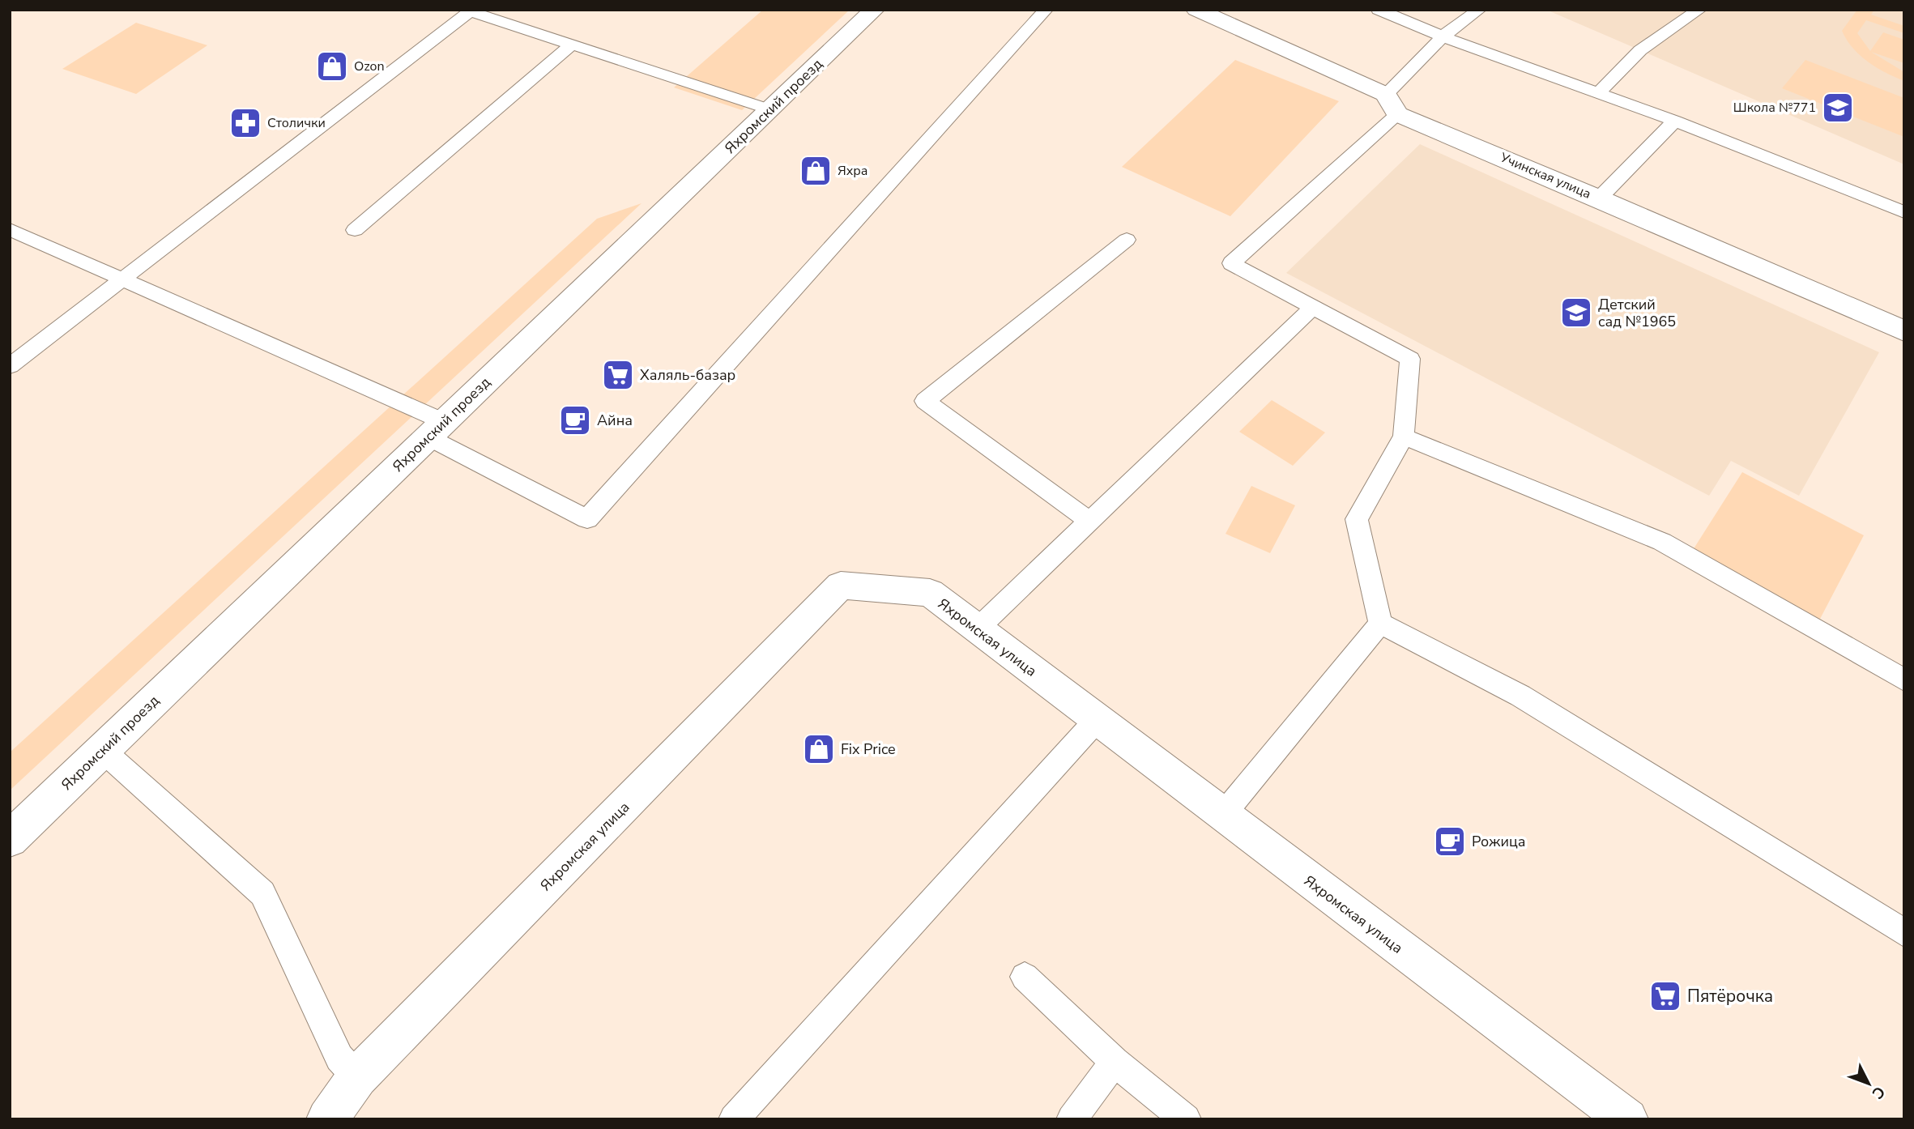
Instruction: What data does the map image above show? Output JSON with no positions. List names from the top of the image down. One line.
{"streets":{"street":["Яхромский проезд","Учинская улица","Яхромская улица"]},"places":{"shop":["Ozon","Яхра","Fix Price"],"school or university":["Школа №771","Детский сад №1965"],"pharmacy":["Столички"],"supermarket":["Халяль-базар","Пятёрочка"],"cafe":["Айна","Рожица"]},"north":"bottom right"}
